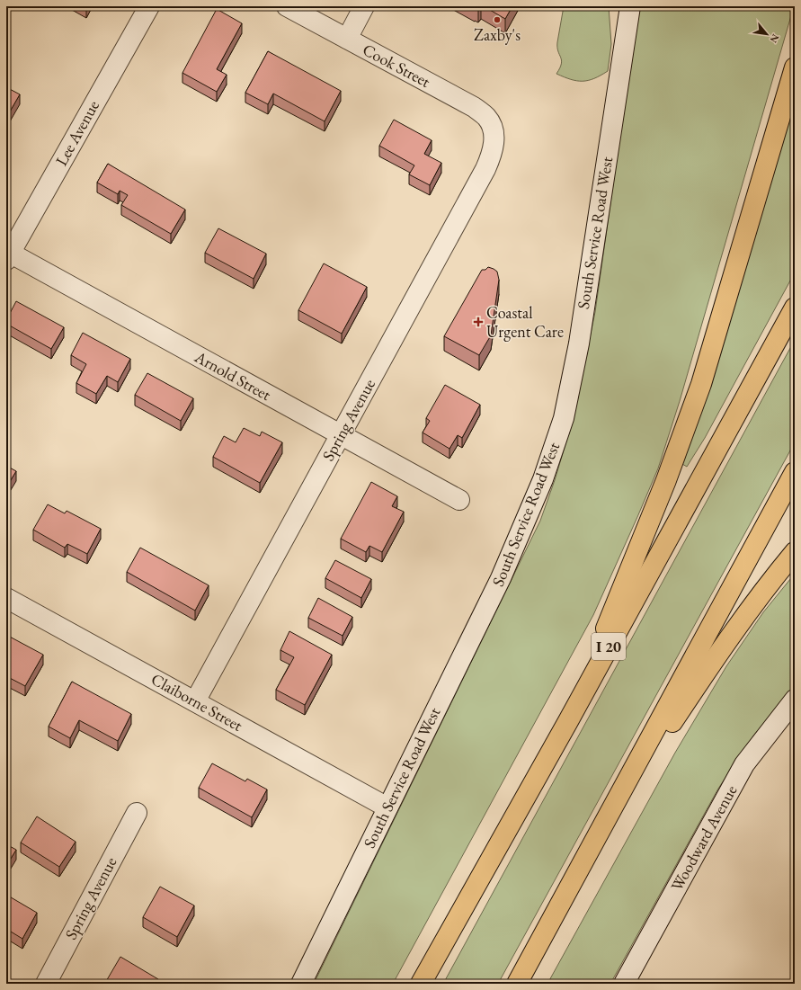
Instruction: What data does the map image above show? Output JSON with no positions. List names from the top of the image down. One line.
{"streets":{"highway":["I 20"],"street":["Cook Street","Lee Avenue","South Service Road West","Arnold Street","Spring Avenue","Claiborne Street","Woodward Avenue"]},"crossings":[["Cook Street","Spring Avenue"],["Lee Avenue","Arnold Street"],["South Service Road West","Claiborne Street"],["Arnold Street","Spring Avenue"],["Spring Avenue","Claiborne Street"]],"places":{"other":["Zaxby's"],"health":["Coastal Urgent Care"]},"north":"bottom right"}
